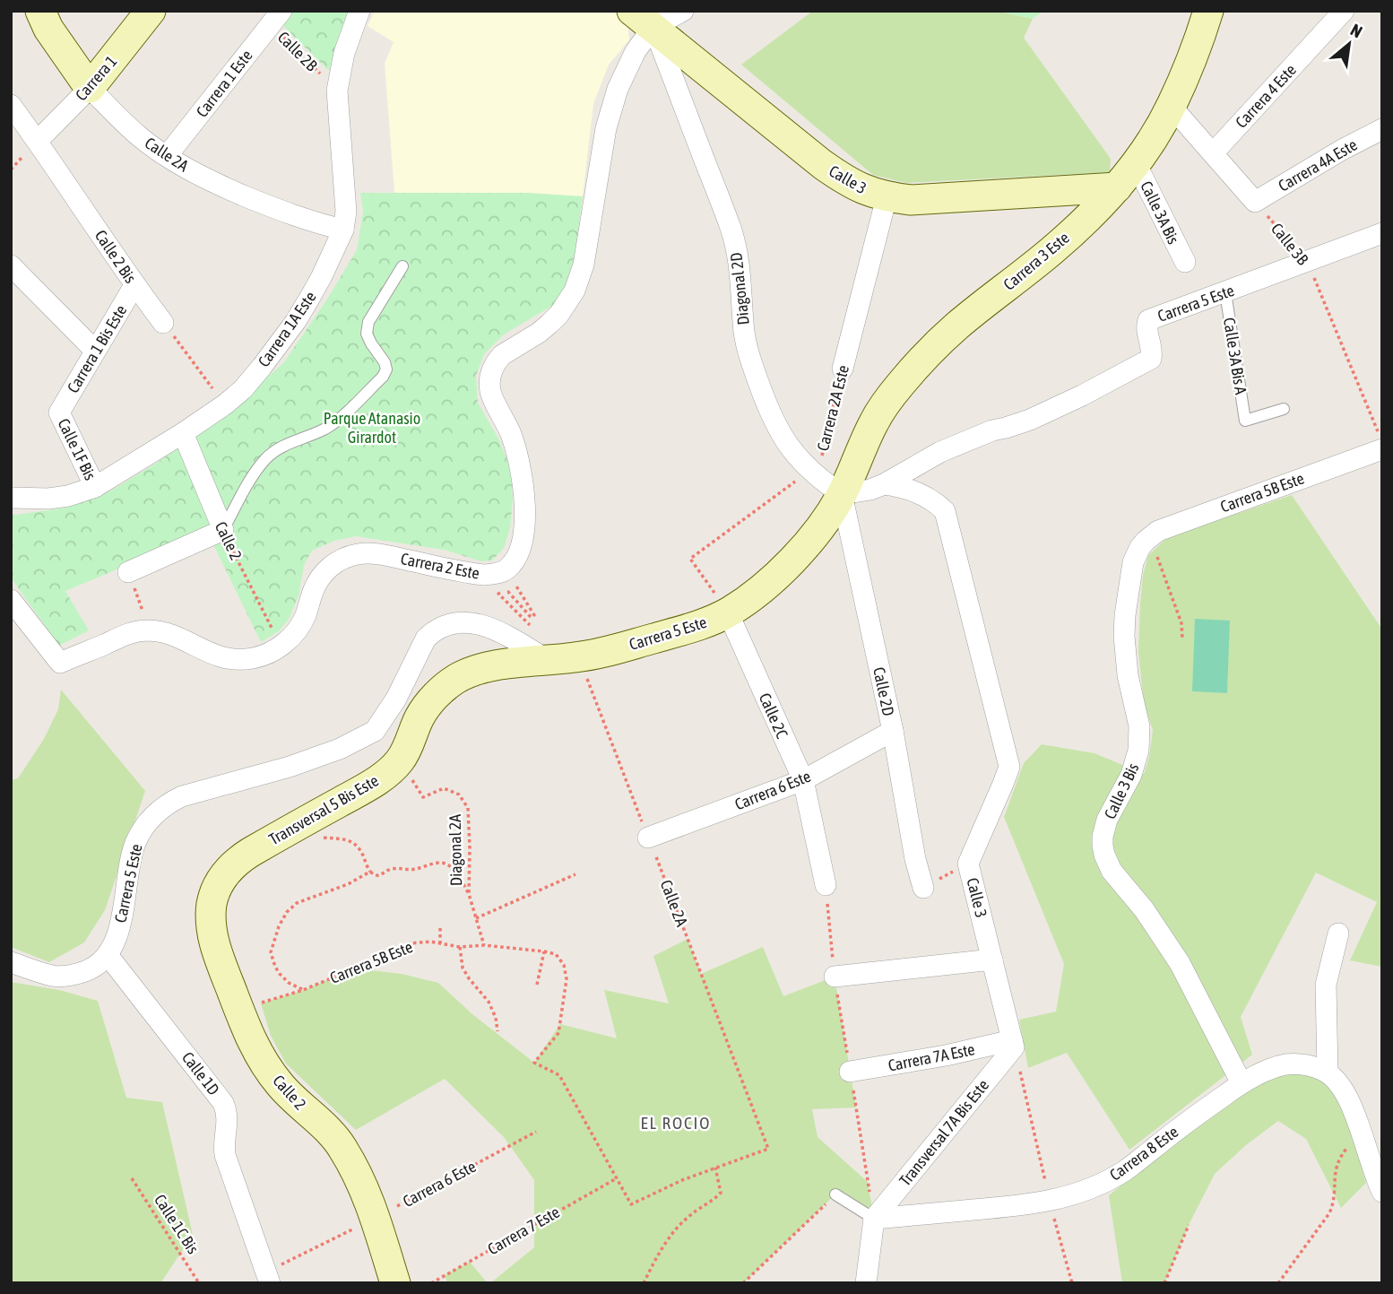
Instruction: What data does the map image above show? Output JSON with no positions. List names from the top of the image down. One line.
{"streets":{"street":["Carrera 1","Carrera 1 Este","Carrera 4 Este","Calle 2A","Carrera 4A Este","Calle 3","Calle 3A Bis","Calle 2 Bis","Carrera 3 Este","Diagonal 2D","Carrera 5 Este","Carrera 1A Este","Carrera 1 Bis Este","Carrera 2A Este","Calle 1F Bis","Carrera 5B Este","Calle 2","Carrera 2 Este","Calle 2D","Calle 2C","Carrera 6 Este","Calle 3 Bis","Transversal 5 Bis Este","Carrera 7A Este","Calle 1D","Transversal 7A Bis Este","Carrera 8 Este"],"lane":["Calle 3A Bis A"],"path":["Calle 2B","Calle 3B","Diagonal 2A","Calle 1C Bis","Carrera 7 Este"]},"crossings":[["Calle 2B","Carrera 1 Este"],["Calle 2B","Carrera 1A Este"],["Carrera 1","Calle 2A"],["Carrera 1","Calle 2 Bis"],["Carrera 1 Este","Calle 2A"],["Calle 2A","Carrera 5 Este"],["Calle 2A","Carrera 1A Este"],["Calle 2A","Carrera 6 Este"],["Carrera 4A Este","Calle 3B"],["Calle 3","Carrera 3 Este"],["Calle 3","Diagonal 2D"],["Calle 3","Carrera 5 Este"],["Calle 3","Carrera 2A Este"],["Calle 3","Carrera 7A Este"],["Calle 3","Transversal 7A Bis Este"],["Calle 3A Bis","Carrera 3 Este"],["Calle 3B","Carrera 5 Este"],["Calle 3B","Carrera 5B Este"],["Calle 2 Bis","Carrera 1 Bis Este"],["Carrera 3 Este","Diagonal 2D"],["Carrera 3 Este","Carrera 5 Este"],["Carrera 3 Este","Calle 2D"],["Diagonal 2D","Carrera 5 Este"],["Diagonal 2D","Carrera 2A Este"],["Diagonal 2D","Calle 2D"],["Carrera 5 Este","Calle 3A Bis A"],["Carrera 5 Este","Carrera 2A Este"],["Carrera 5 Este","Calle 2D"],["Carrera 5 Este","Calle 2C"],["Carrera 5 Este","Transversal 5 Bis Este"],["Carrera 5 Este","Calle 1D"],["Carrera 1A Este","Calle 1F Bis"],["Carrera 1A Este","Calle 2"],["Carrera 1 Bis Este","Calle 1F Bis"],["Carrera 2A Este","Calle 2C"],["Carrera 5B Este","Calle 2"],["Carrera 5B Este","Calle 3 Bis"],["Carrera 5B Este","Diagonal 2A"],["Calle 2","Carrera 2 Este"],["Calle 2","Carrera 6 Este"],["Calle 2","Transversal 5 Bis Este"],["Calle 2D","Carrera 6 Este"],["Calle 2C","Carrera 6 Este"],["Carrera 6 Este","Calle 1D"],["Calle 3 Bis","Carrera 8 Este"],["Carrera 7A Este","Transversal 7A Bis Este"],["Transversal 7A Bis Este","Carrera 8 Este"]],"districts":["EL ROCIO"],"parks":["Parque Atanasio Girardot"],"north":"top right"}
